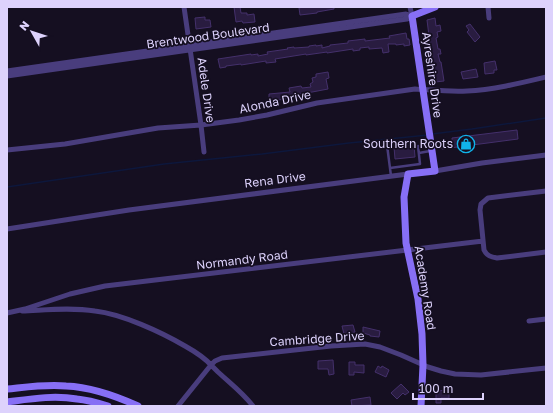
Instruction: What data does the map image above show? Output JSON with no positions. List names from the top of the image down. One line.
{"streets":{"street":["Brentwood Boulevard","Ayreshire Drive","Adele Drive","Alonda Drive","Rena Drive","Normandy Road","Academy Road","Cambridge Drive"]},"crossings":[["Brentwood Boulevard","Ayreshire Drive"],["Brentwood Boulevard","Adele Drive"],["Ayreshire Drive","Alonda Drive"],["Ayreshire Drive","Rena Drive"],["Adele Drive","Alonda Drive"],["Rena Drive","Academy Road"],["Normandy Road","Academy Road"],["Academy Road","Cambridge Drive"]],"places":{"shop":["Southern Roots"]},"scale_bar":"100 m","north":"top left"}
